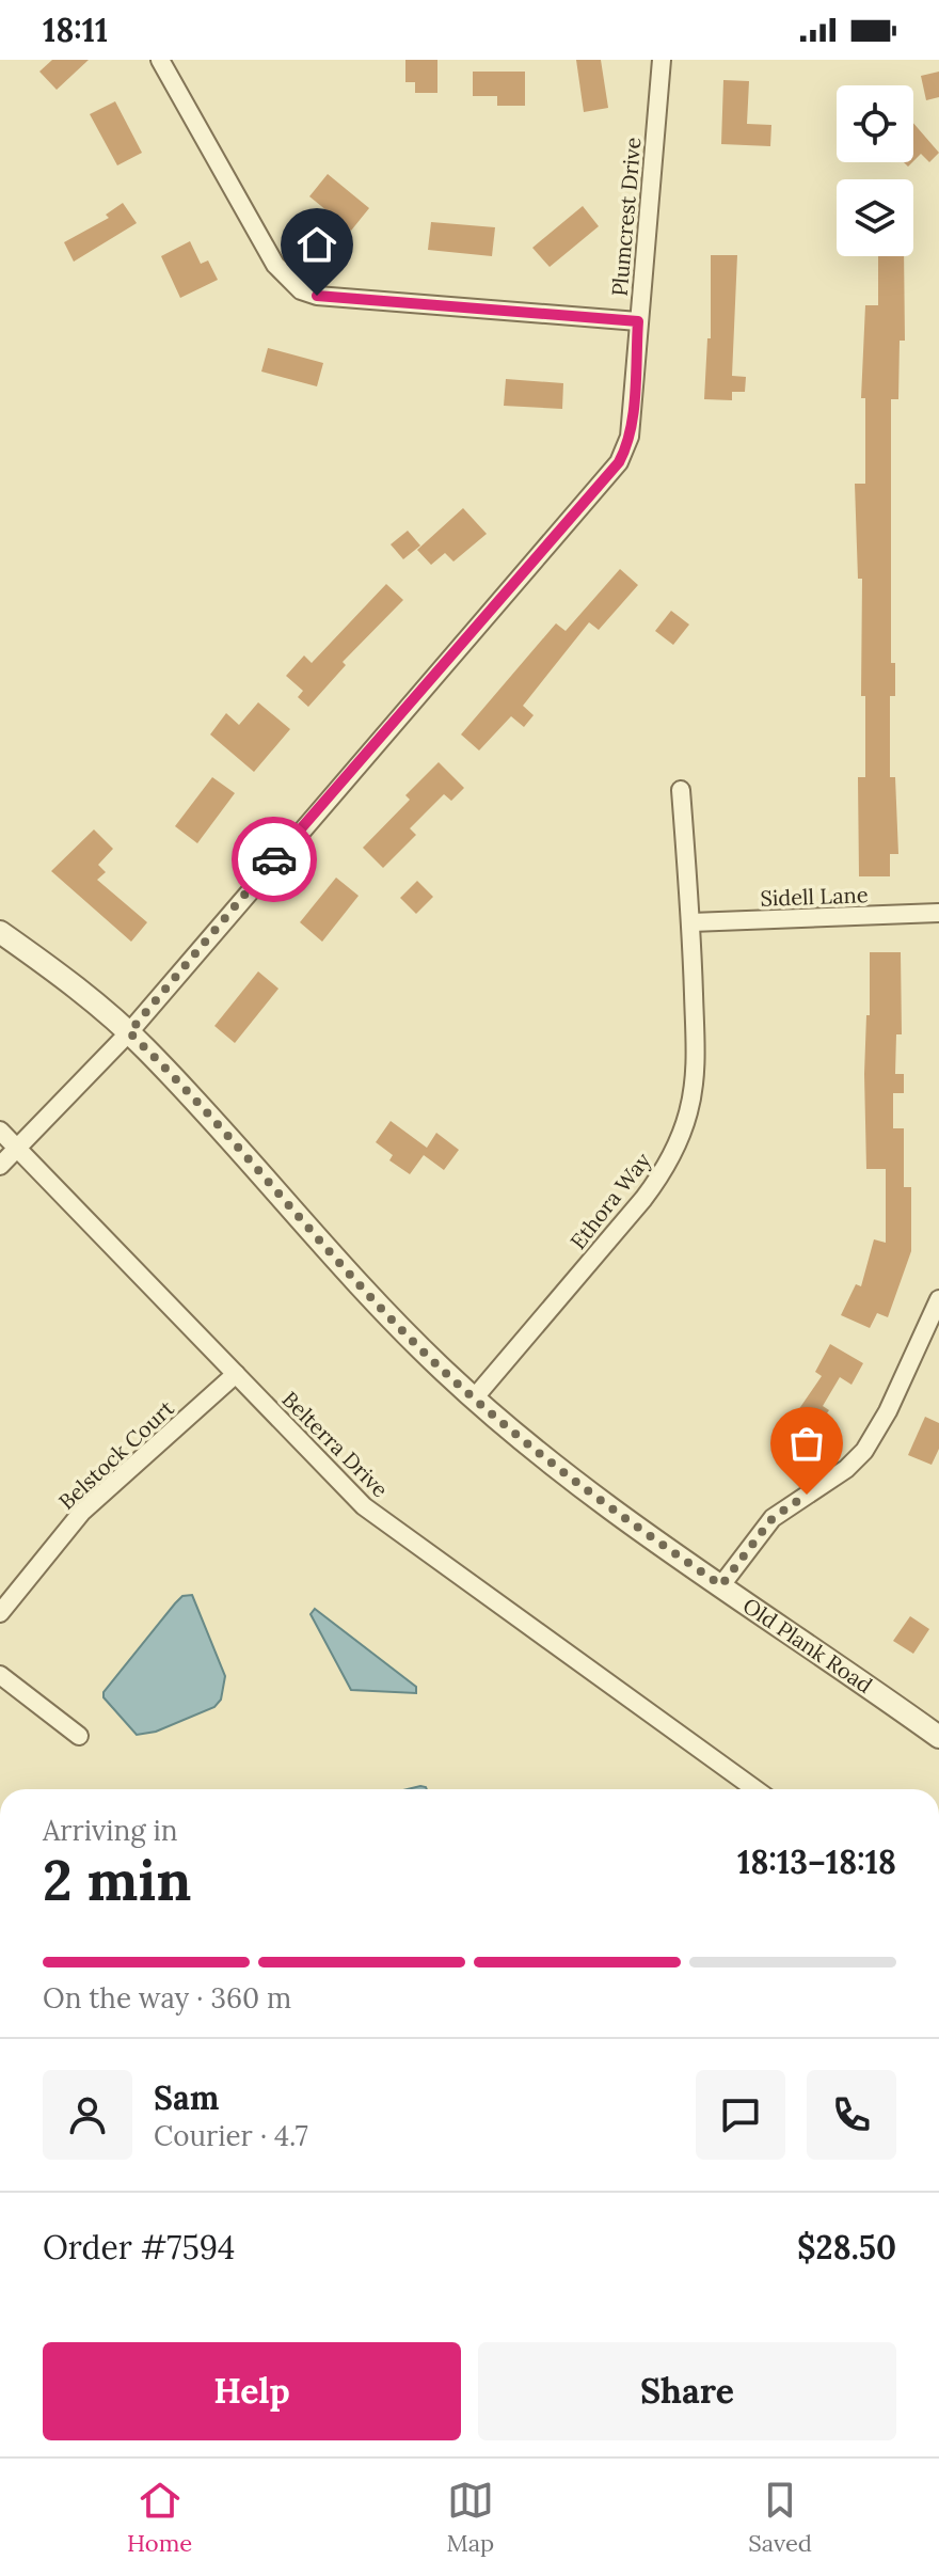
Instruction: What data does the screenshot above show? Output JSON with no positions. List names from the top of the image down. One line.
{"streets":{"street":["Plumcrest Drive","Sidell Lane","Ethora Way","Belterra Drive","Belstock Court","Old Plank Road"]},"crossings":[["Plumcrest Drive","Belterra Drive"],["Plumcrest Drive","Old Plank Road"],["Sidell Lane","Ethora Way"],["Ethora Way","Old Plank Road"],["Belterra Drive","Belstock Court"]],"page":{"status":"18:11","heading":["2 min","Arriving in","18:13–18:18"],"panel":["Sam","Courier · 4.7","Order #7594","$28.50"],"bar":"On the way · 360 m","buttons":["Help","Share"],"tabs":["Home","Map","Saved"]}}
